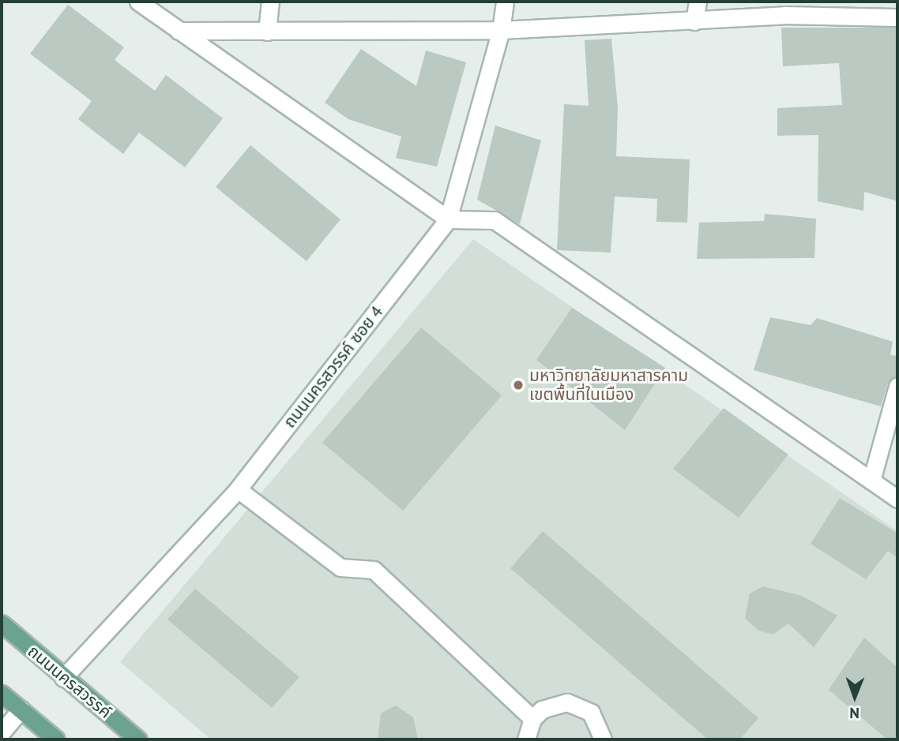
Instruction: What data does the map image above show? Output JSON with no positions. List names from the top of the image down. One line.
{"streets":{"main road":["ถนนนครสวรรค์"],"street":["ถนนนครสวรรค์ ซอย 4"]},"crossings":[["ถนนนครสวรรค์ ซอย 4","ถนนนครสวรรค์"]],"places":["มหาวิทยาลัยมหาสารคาม เขตพื้นที่ในเมือง"],"north":"bottom"}
